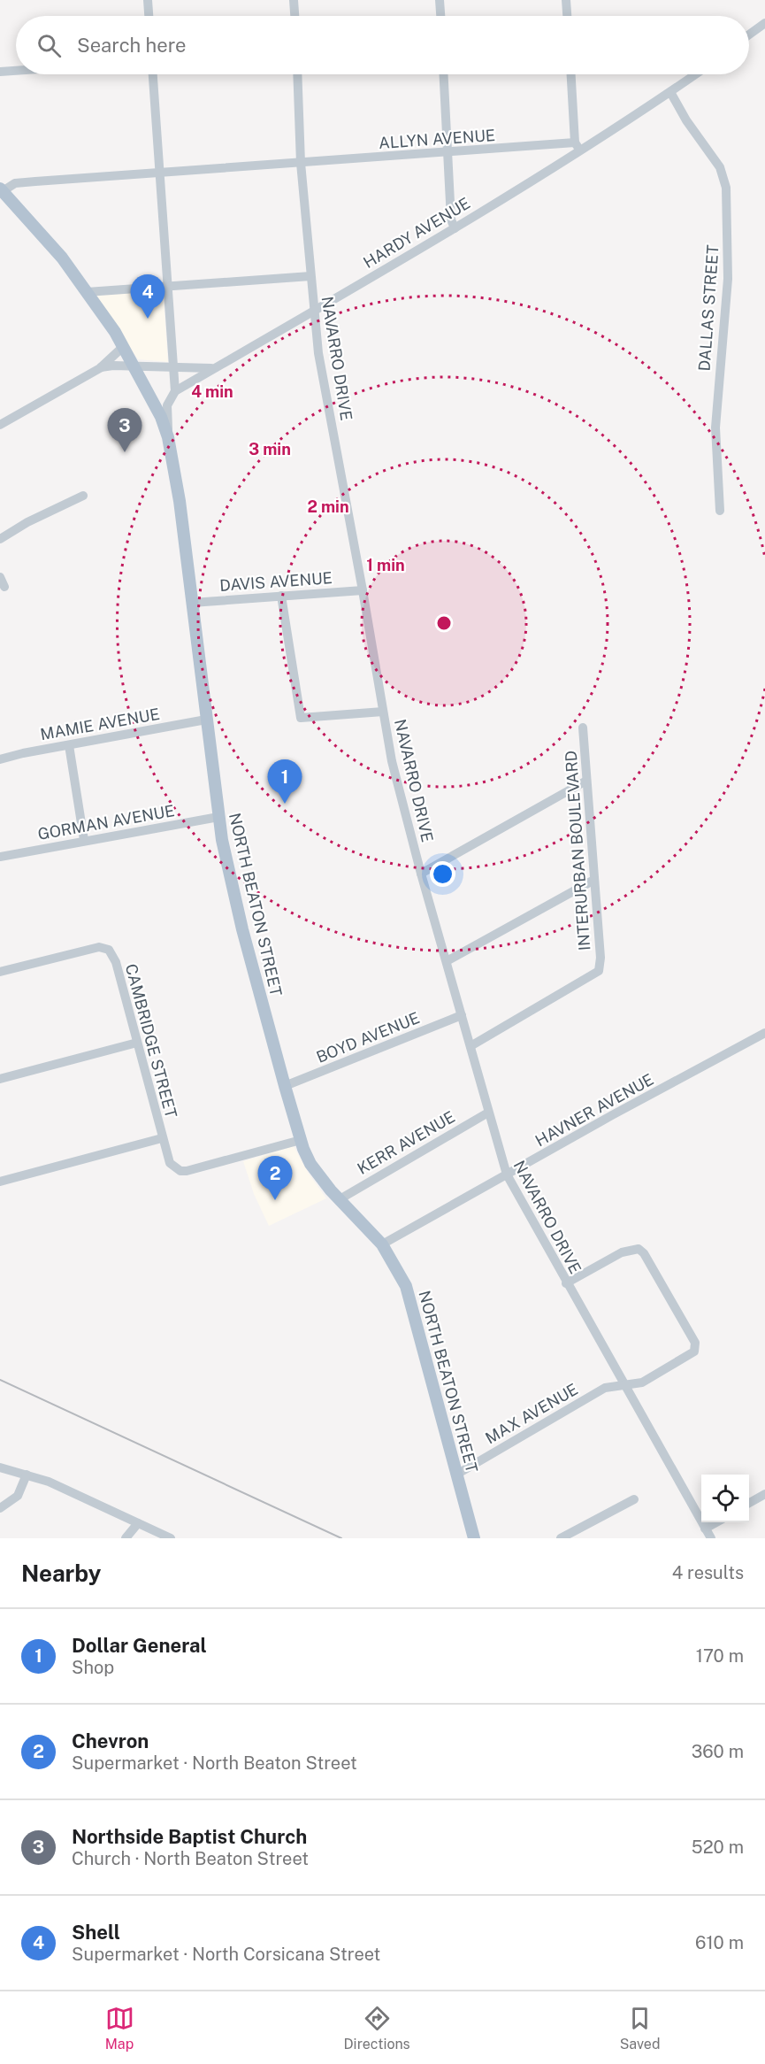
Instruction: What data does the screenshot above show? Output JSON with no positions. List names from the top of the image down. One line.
{"streets":{"main road":["NORTH BEATON STREET"],"street":["ALLYN AVENUE","HARDY AVENUE","DALLAS STREET","NAVARRO DRIVE","DAVIS AVENUE","MAMIE AVENUE","GORMAN AVENUE","INTERURBAN BOULEVARD","BOYD AVENUE","CAMBRIDGE STREET","HAVNER AVENUE","KERR AVENUE","MAX AVENUE"]},"crossings":[["ALLYN AVENUE","HARDY AVENUE"],["ALLYN AVENUE","NAVARRO DRIVE"],["ALLYN AVENUE","NORTH BEATON STREET"],["HARDY AVENUE","DALLAS STREET"],["HARDY AVENUE","NAVARRO DRIVE"],["NAVARRO DRIVE","DAVIS AVENUE"],["NAVARRO DRIVE","INTERURBAN BOULEVARD"],["NAVARRO DRIVE","BOYD AVENUE"],["NAVARRO DRIVE","HAVNER AVENUE"],["NAVARRO DRIVE","KERR AVENUE"],["NAVARRO DRIVE","MAX AVENUE"],["DAVIS AVENUE","NORTH BEATON STREET"],["MAMIE AVENUE","NORTH BEATON STREET"],["GORMAN AVENUE","NORTH BEATON STREET"],["NORTH BEATON STREET","BOYD AVENUE"],["NORTH BEATON STREET","CAMBRIDGE STREET"],["NORTH BEATON STREET","HAVNER AVENUE"],["NORTH BEATON STREET","KERR AVENUE"],["NORTH BEATON STREET","MAX AVENUE"]],"page":{"search":"Search here","pins":["4","3","1","2"],"heading":["Nearby","4 results"],"list":[{"mark":"1","name":"Dollar General","note":"Shop","value":"170 m"},{"mark":"2","name":"Chevron","note":"Supermarket · North Beaton Street","value":"360 m"},{"mark":"3","name":"Northside Baptist Church","note":"Church · North Beaton Street","value":"520 m"},{"mark":"4","name":"Shell","note":"Supermarket · North Corsicana Street","value":"610 m"}],"nav":["Map","Directions","Saved"]},"rings":["4 min","3 min","2 min","1 min"]}
